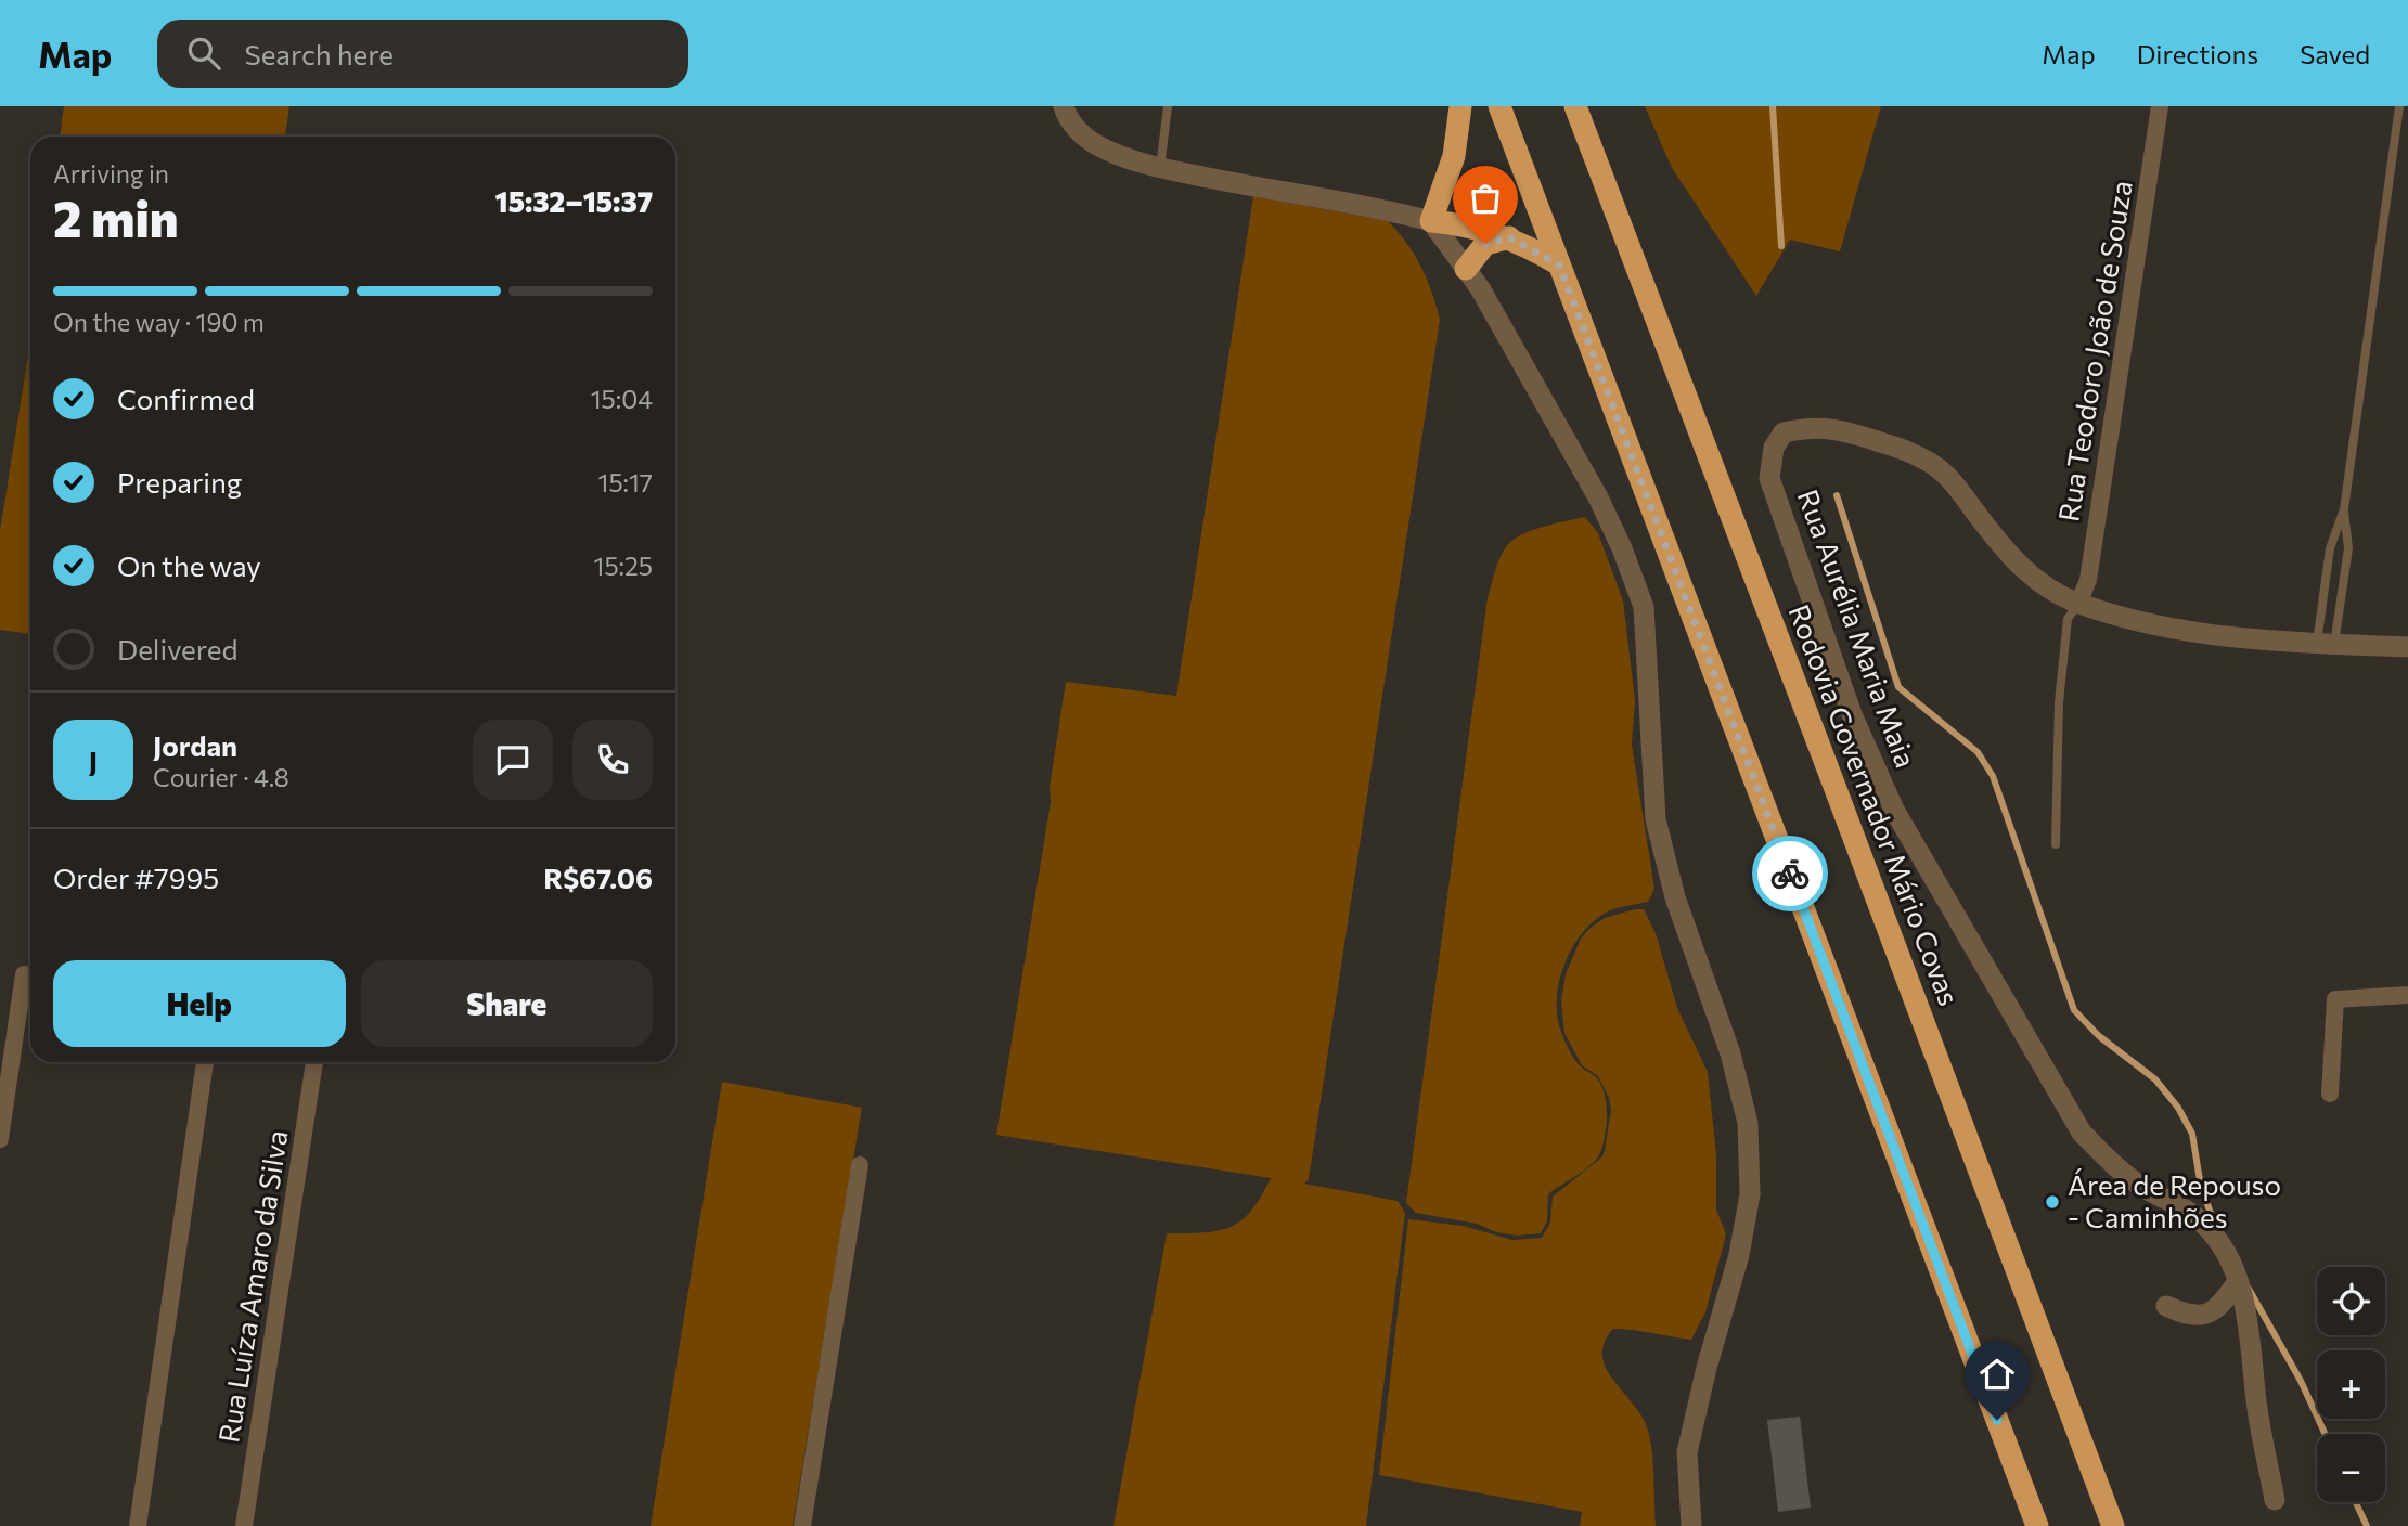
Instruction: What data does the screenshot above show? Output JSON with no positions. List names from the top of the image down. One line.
{"streets":{"highway":["Rodovia Governador Mário Covas"],"street":["Rua Teodoro João de Souza","Rua Aurélia Maria Maia","Rua Luíza Amaro da Silva"]},"crossings":[["Rua Teodoro João de Souza","Rua Aurélia Maria Maia"]],"places":["Área de Repouso - Caminhões"],"page":{"header":"Map","search":"Search here","nav":["Map","Directions","Saved"],"heading":["2 min","Arriving in","15:32–15:37"],"panel":["Jordan","Courier · 4.8","Order #7995","R$67.06"],"bar":"On the way · 190 m","list":[["Confirmed","15:04"],["Preparing","15:17"],["On the way","15:25"],"Delivered"],"round":"J","buttons":["Help","Share"],"map_buttons":["+","−"]}}
